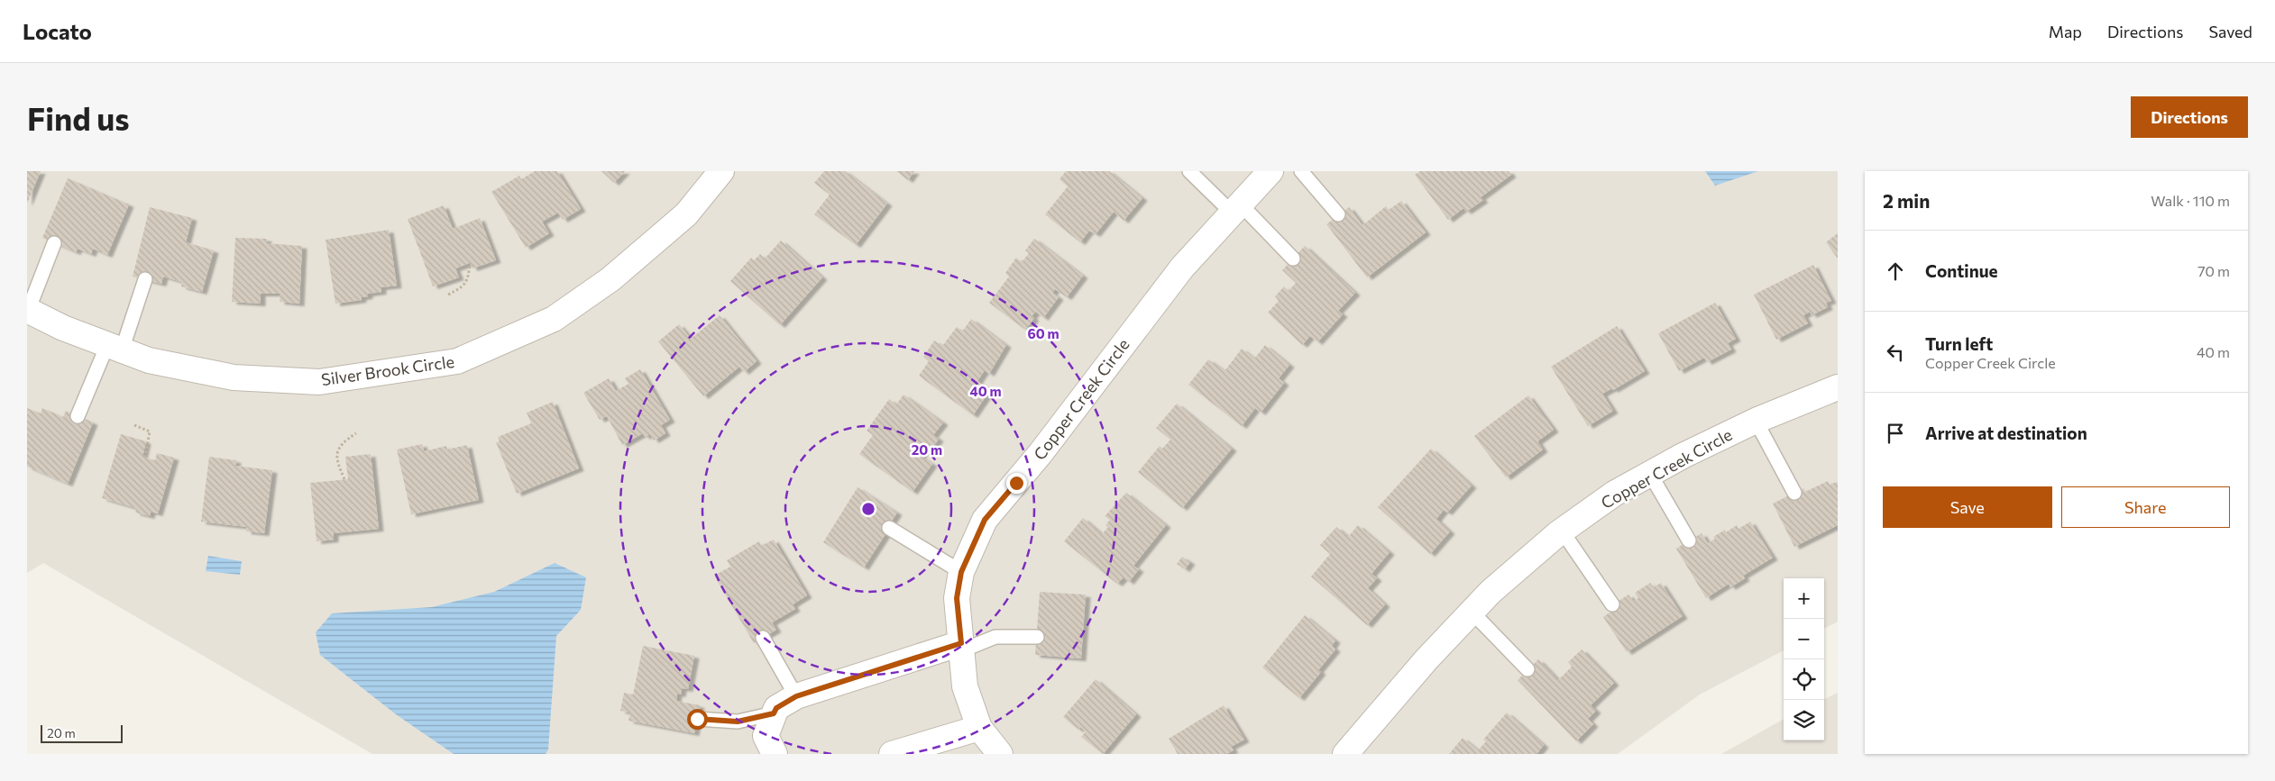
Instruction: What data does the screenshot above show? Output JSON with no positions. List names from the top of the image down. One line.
{"streets":{"street":["Silver Brook Circle","Copper Creek Circle"]},"scale_bar":"20 m","page":{"header":"Locato","nav":["Map","Directions","Saved"],"buttons":["Directions",["Save","Share"]],"title":"Find us","heading":["2 min","Walk · 110 m"],"list":[["Continue","70 m"],["Turn left","Copper Creek Circle","40 m"],"Arrive at destination"],"map_buttons":["+","−"],"scale":"20 m"},"rings":["60 m","40 m","20 m"]}
